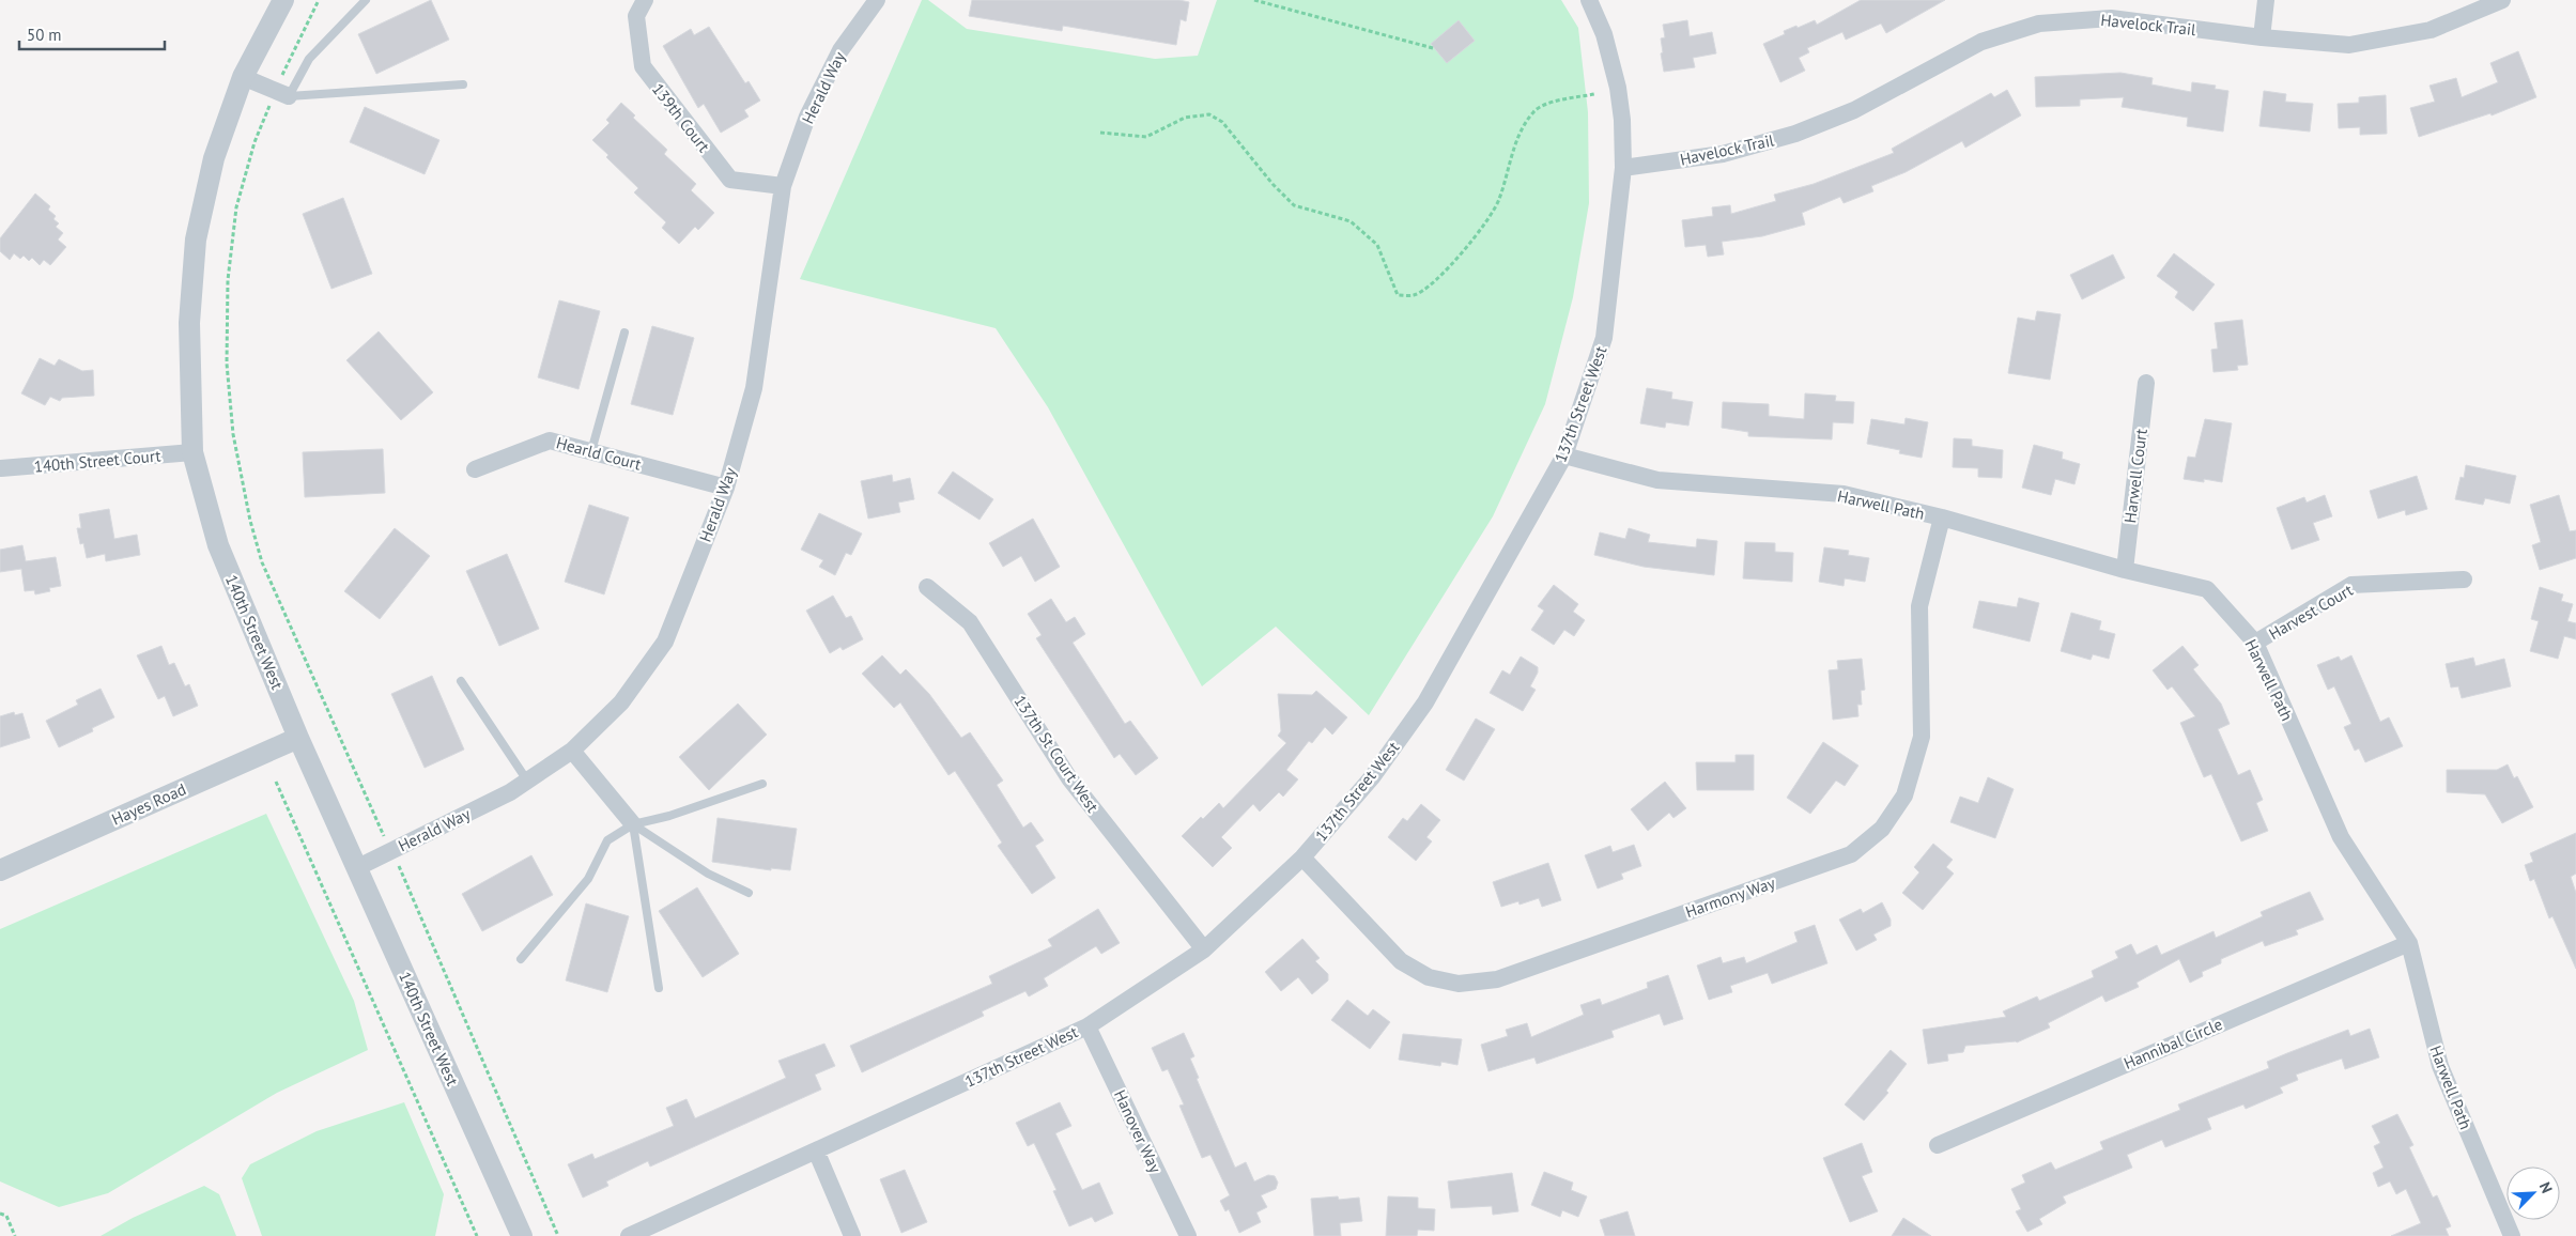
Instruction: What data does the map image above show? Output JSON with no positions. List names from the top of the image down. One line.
{"streets":{"street":["Havelock Trail","Herald Way","139th Court","137th Street West","Hearld Court","140th Street Court","Harwell Court","Harwell Path","Harvest Court","140th Street West","137th St Court West","Hayes Road","Harmony Way","Hannibal Circle","Hanover Way"]},"crossings":[["Havelock Trail","137th Street West"],["Herald Way","139th Court"],["Herald Way","Hearld Court"],["Herald Way","140th Street West"],["137th Street West","Harwell Path"],["137th Street West","137th St Court West"],["137th Street West","Harmony Way"],["137th Street West","Hanover Way"],["140th Street Court","140th Street West"],["Harwell Court","Harwell Path"],["Harwell Path","Harvest Court"],["Harwell Path","Harmony Way"],["Harwell Path","Hannibal Circle"],["140th Street West","Hayes Road"]],"scale_bar":"50 m","north":"top right"}
